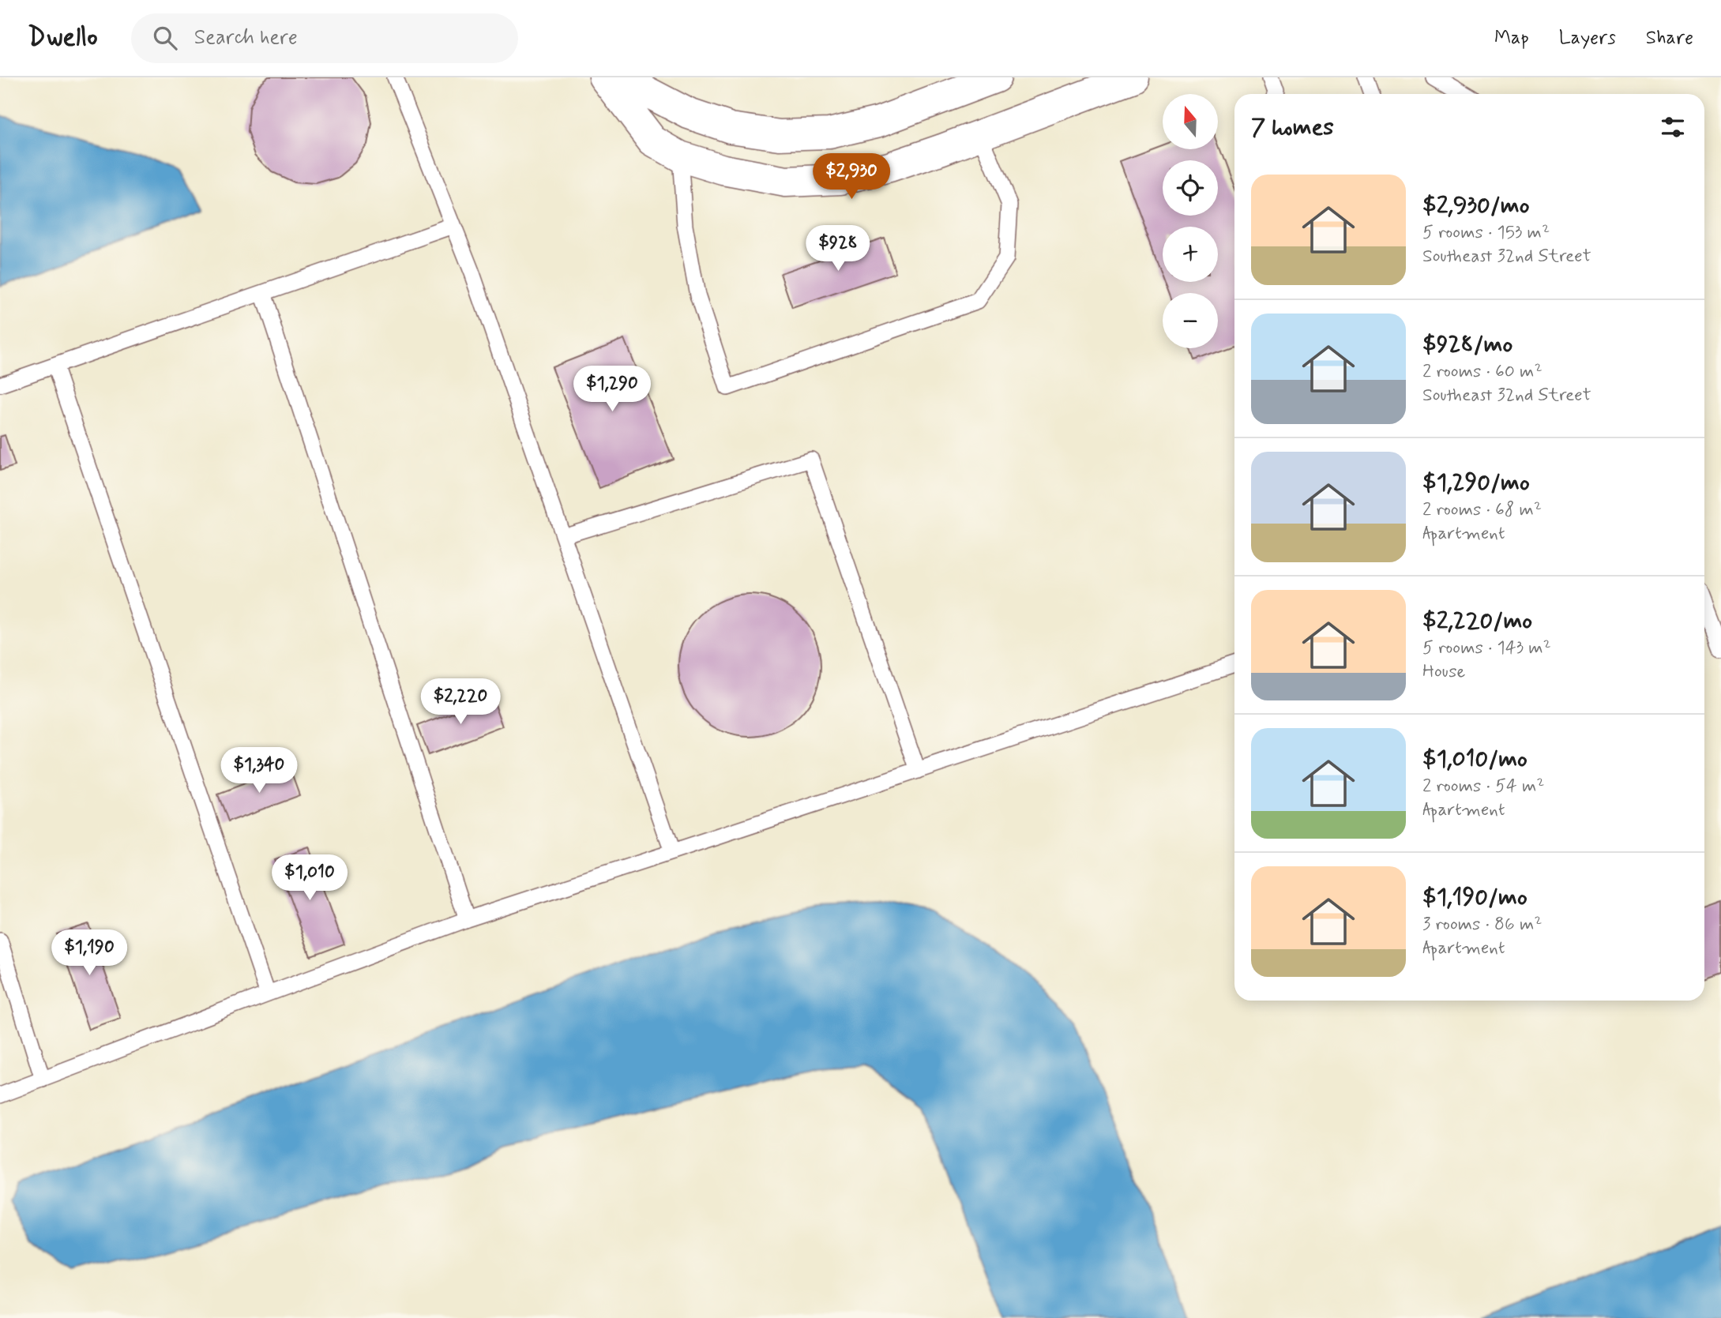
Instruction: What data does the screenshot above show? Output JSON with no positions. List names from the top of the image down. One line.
{"north":"top","page":{"header":"Dwello","search":"Search here","nav":["Map","Layers","Share"],"map_buttons":["+","−"],"heading":"7 homes","price":["$2,930","$928","$1,290","$2,220","$1,340","$1,010","$1,190"],"list":[{"name":"$2,930/mo","note":"5 rooms · 153 m² · Southeast 32nd Street"},{"name":"$928/mo","note":"2 rooms · 60 m² · Southeast 32nd Street"},{"name":"$1,290/mo","note":"2 rooms · 68 m² · Apartment"},{"name":"$2,220/mo","note":"5 rooms · 143 m² · House"},{"name":"$1,010/mo","note":"2 rooms · 54 m² · Apartment"},{"name":"$1,190/mo","note":"3 rooms · 86 m² · Apartment"}]}}
